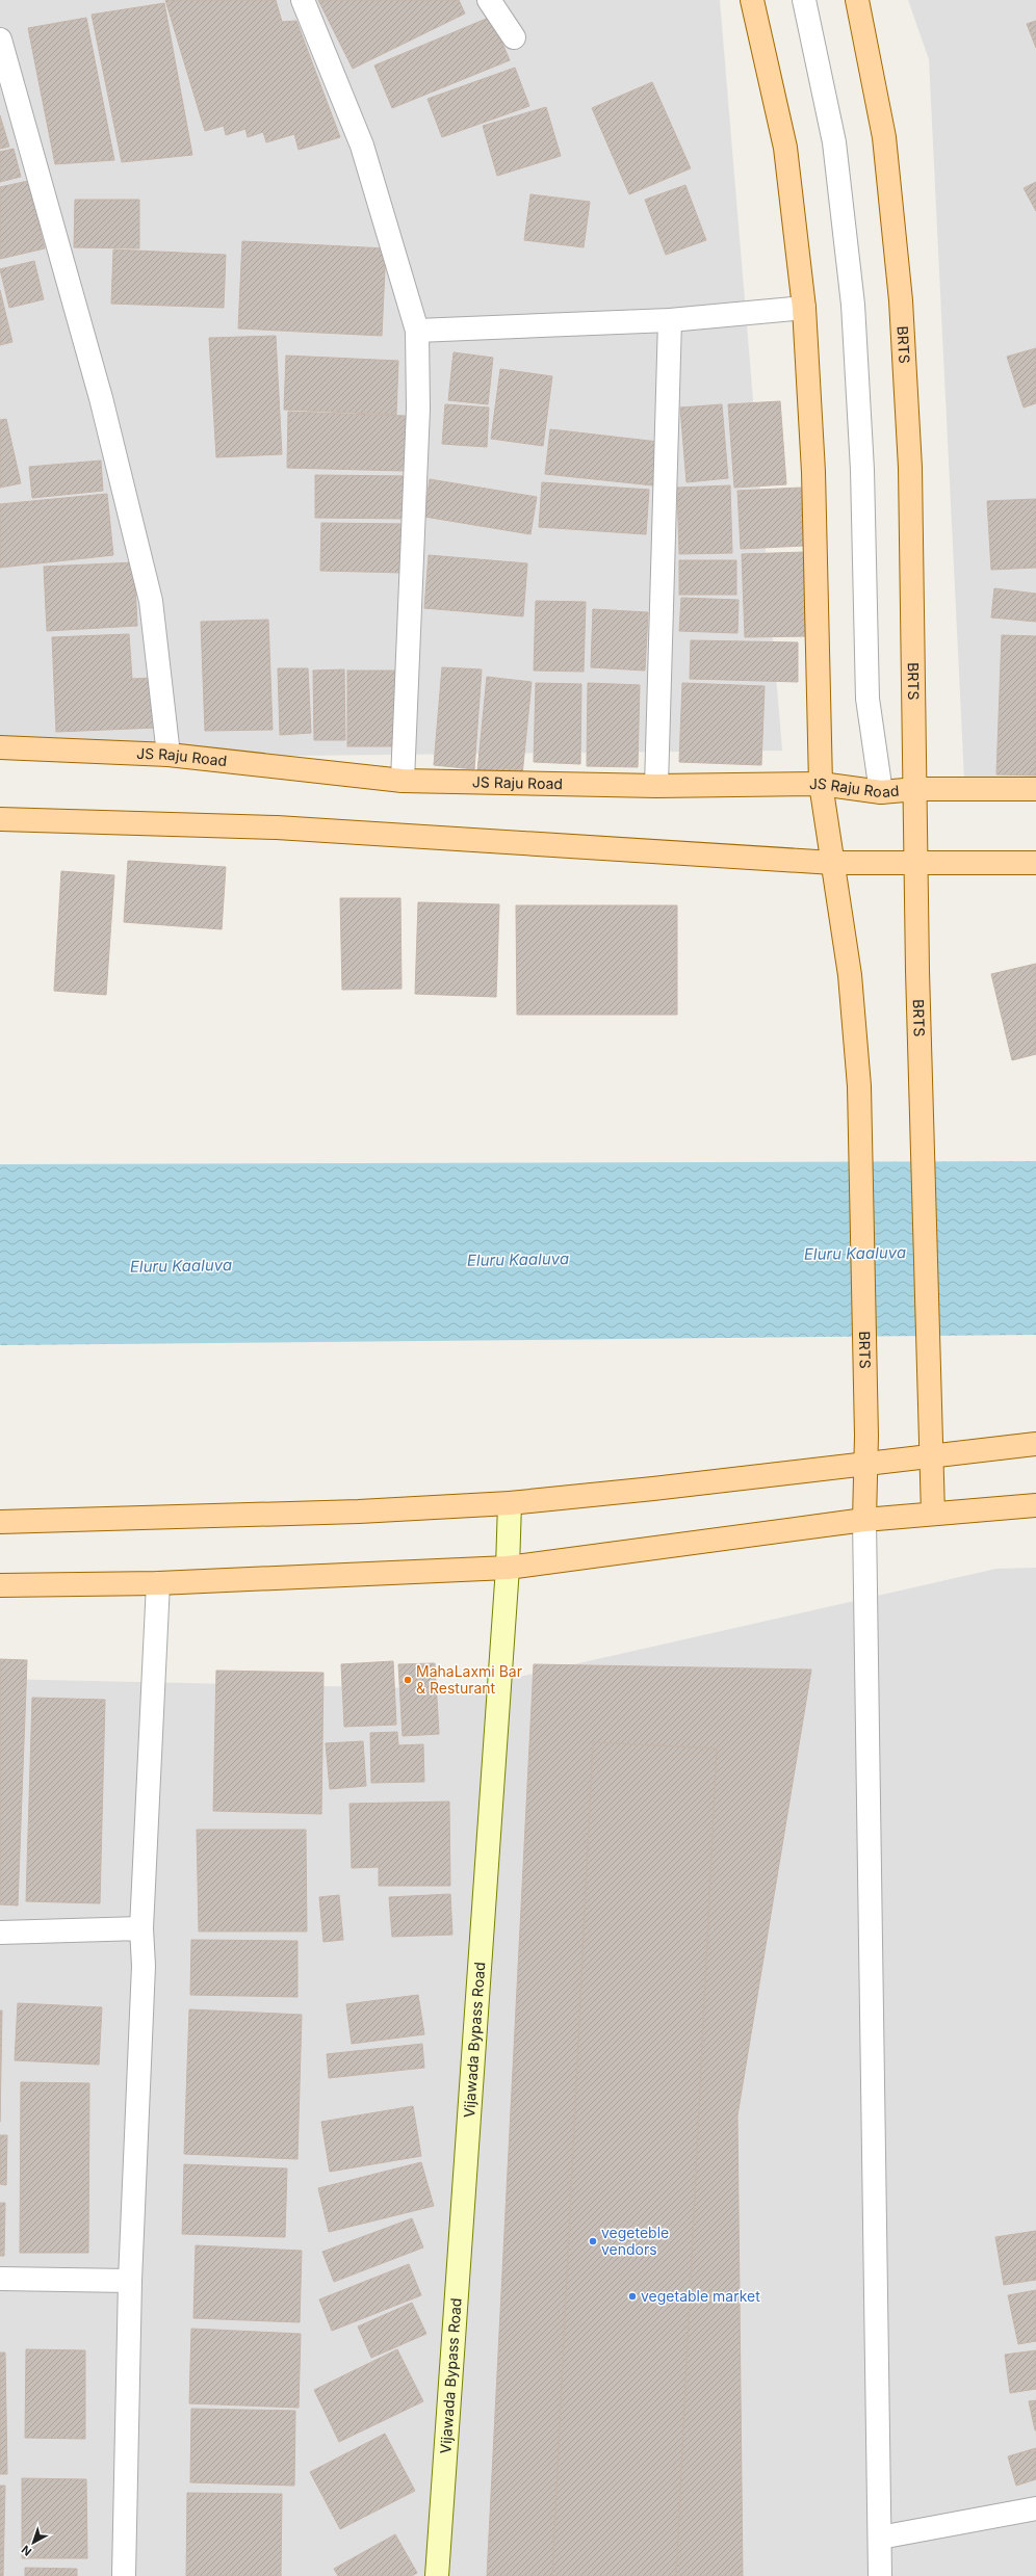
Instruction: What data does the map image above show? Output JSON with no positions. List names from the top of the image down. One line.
{"streets":{"main road":["BRTS","JS Raju Road","Vijawada Bypass Road"]},"crossings":[["BRTS","JS Raju Road"]],"water":["Eluru Kaaluva"],"places":["MahaLaxmi Bar & Resturant","vegeteble vendors","vegetable market"],"north":"bottom left"}
